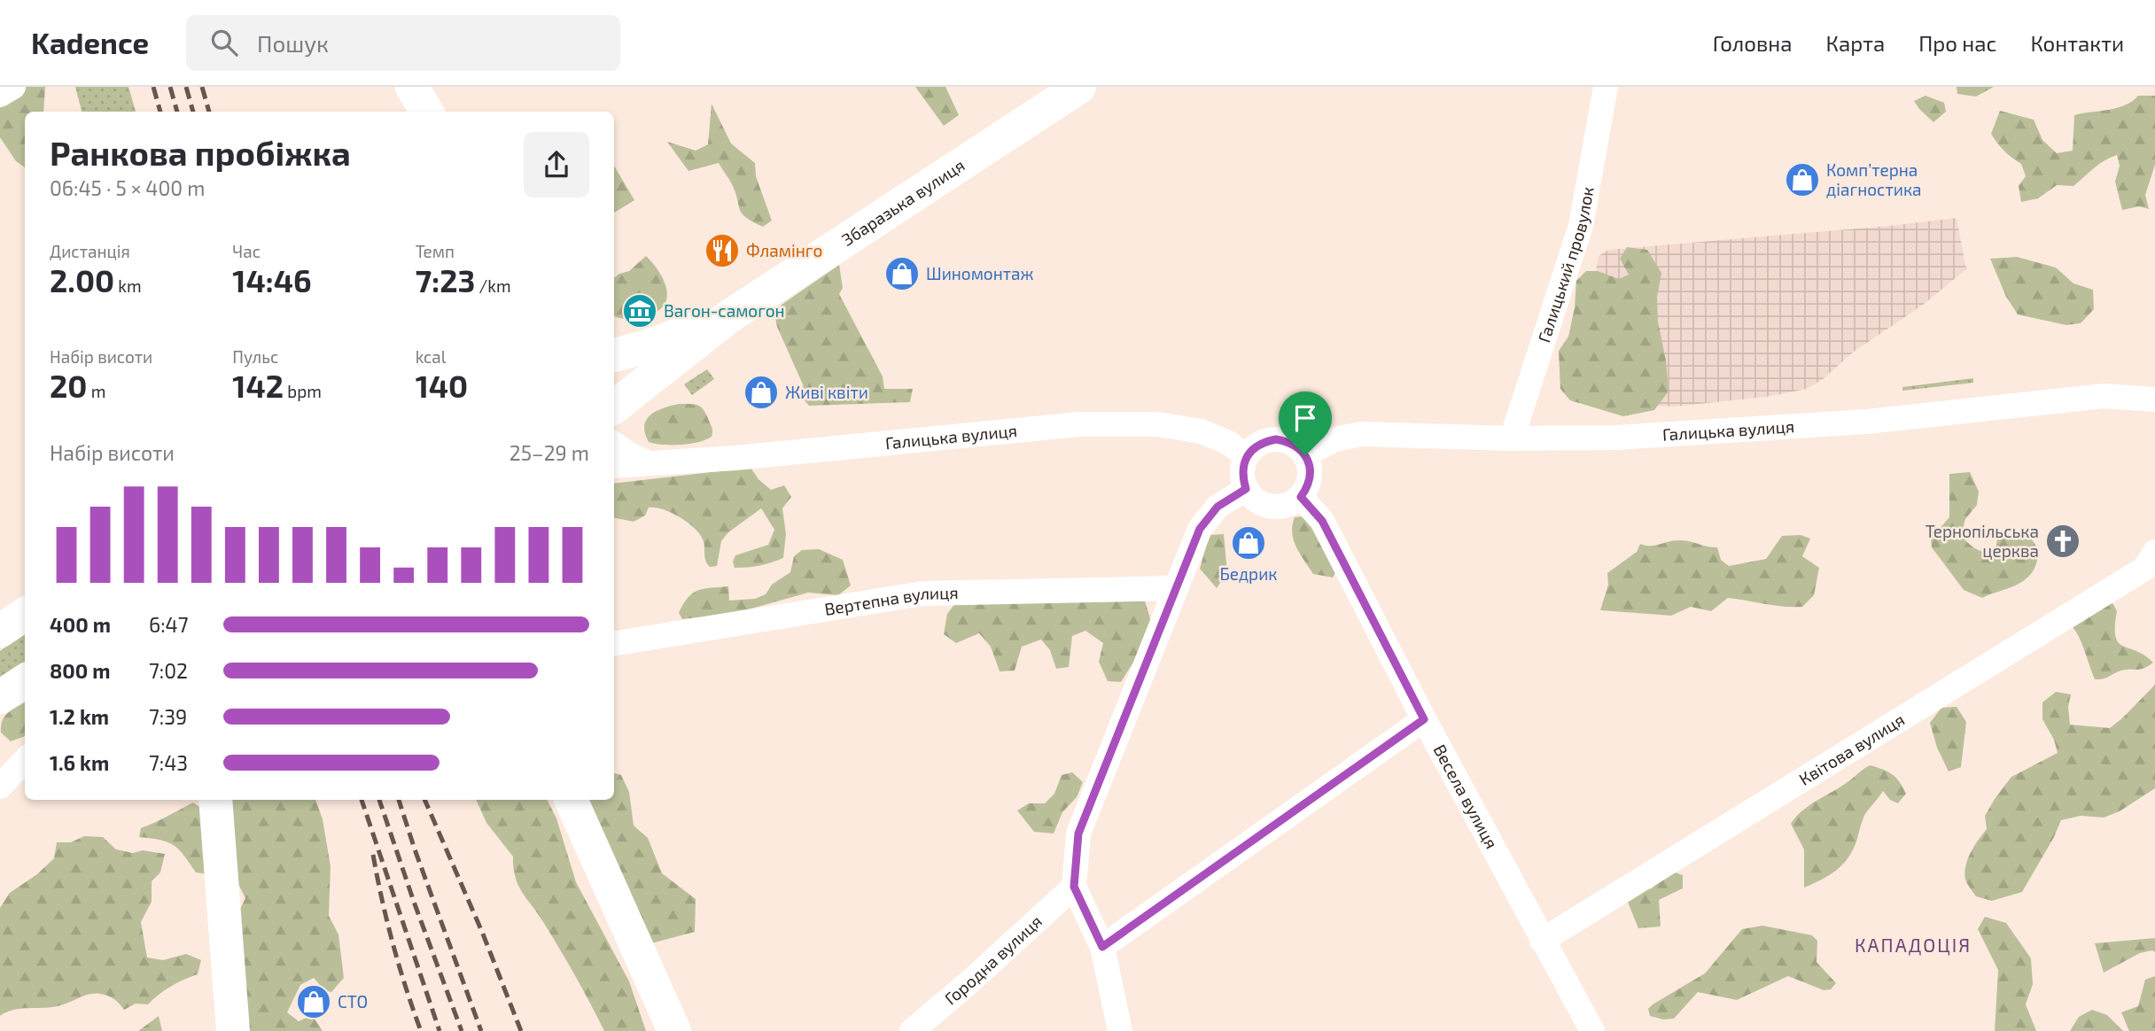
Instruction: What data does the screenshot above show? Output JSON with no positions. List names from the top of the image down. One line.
{"streets":{"main road":["Збаразька вулиця"],"street":["Галицький провулок","Галицька вулиця","Вертепна вулиця","Квітова вулиця","Весела вулиця","Городна вулиця"]},"crossings":[["Галицький провулок","Галицька вулиця"],["Галицька вулиця","Весела вулиця"],["Квітова вулиця","Весела вулиця"]],"districts":["КАПАДОЦІЯ"],"places":{"shop":["Комп’терна діагностика","Шиномонтаж","Живі квіти","Бедрик","СТО"],"restaurant":["Фламінго"],"museum":["Вагон-самогон"],"church":["Тернопільська церква"]},"page":{"header":"Kadence","search":"Пошук","nav":["Головна","Карта","Про нас","Контакти"],"heading":["Ранкова пробіжка","06:45 · 5 × 400 m"],"stats":[["Дистанція","2.00 km"],["Час","14:46"],["Темп","7:23 /km"],["Набір висоти","20 m"],["Пульс","142 bpm"],["kcal","140"]],"chart":["Набір висоти","25–29 m"],"list":[{"name":"400 m","note":"6:47"},{"name":"800 m","note":"7:02"},{"name":"1.2 km","note":"7:39"},{"name":"1.6 km","note":"7:43"}]}}
